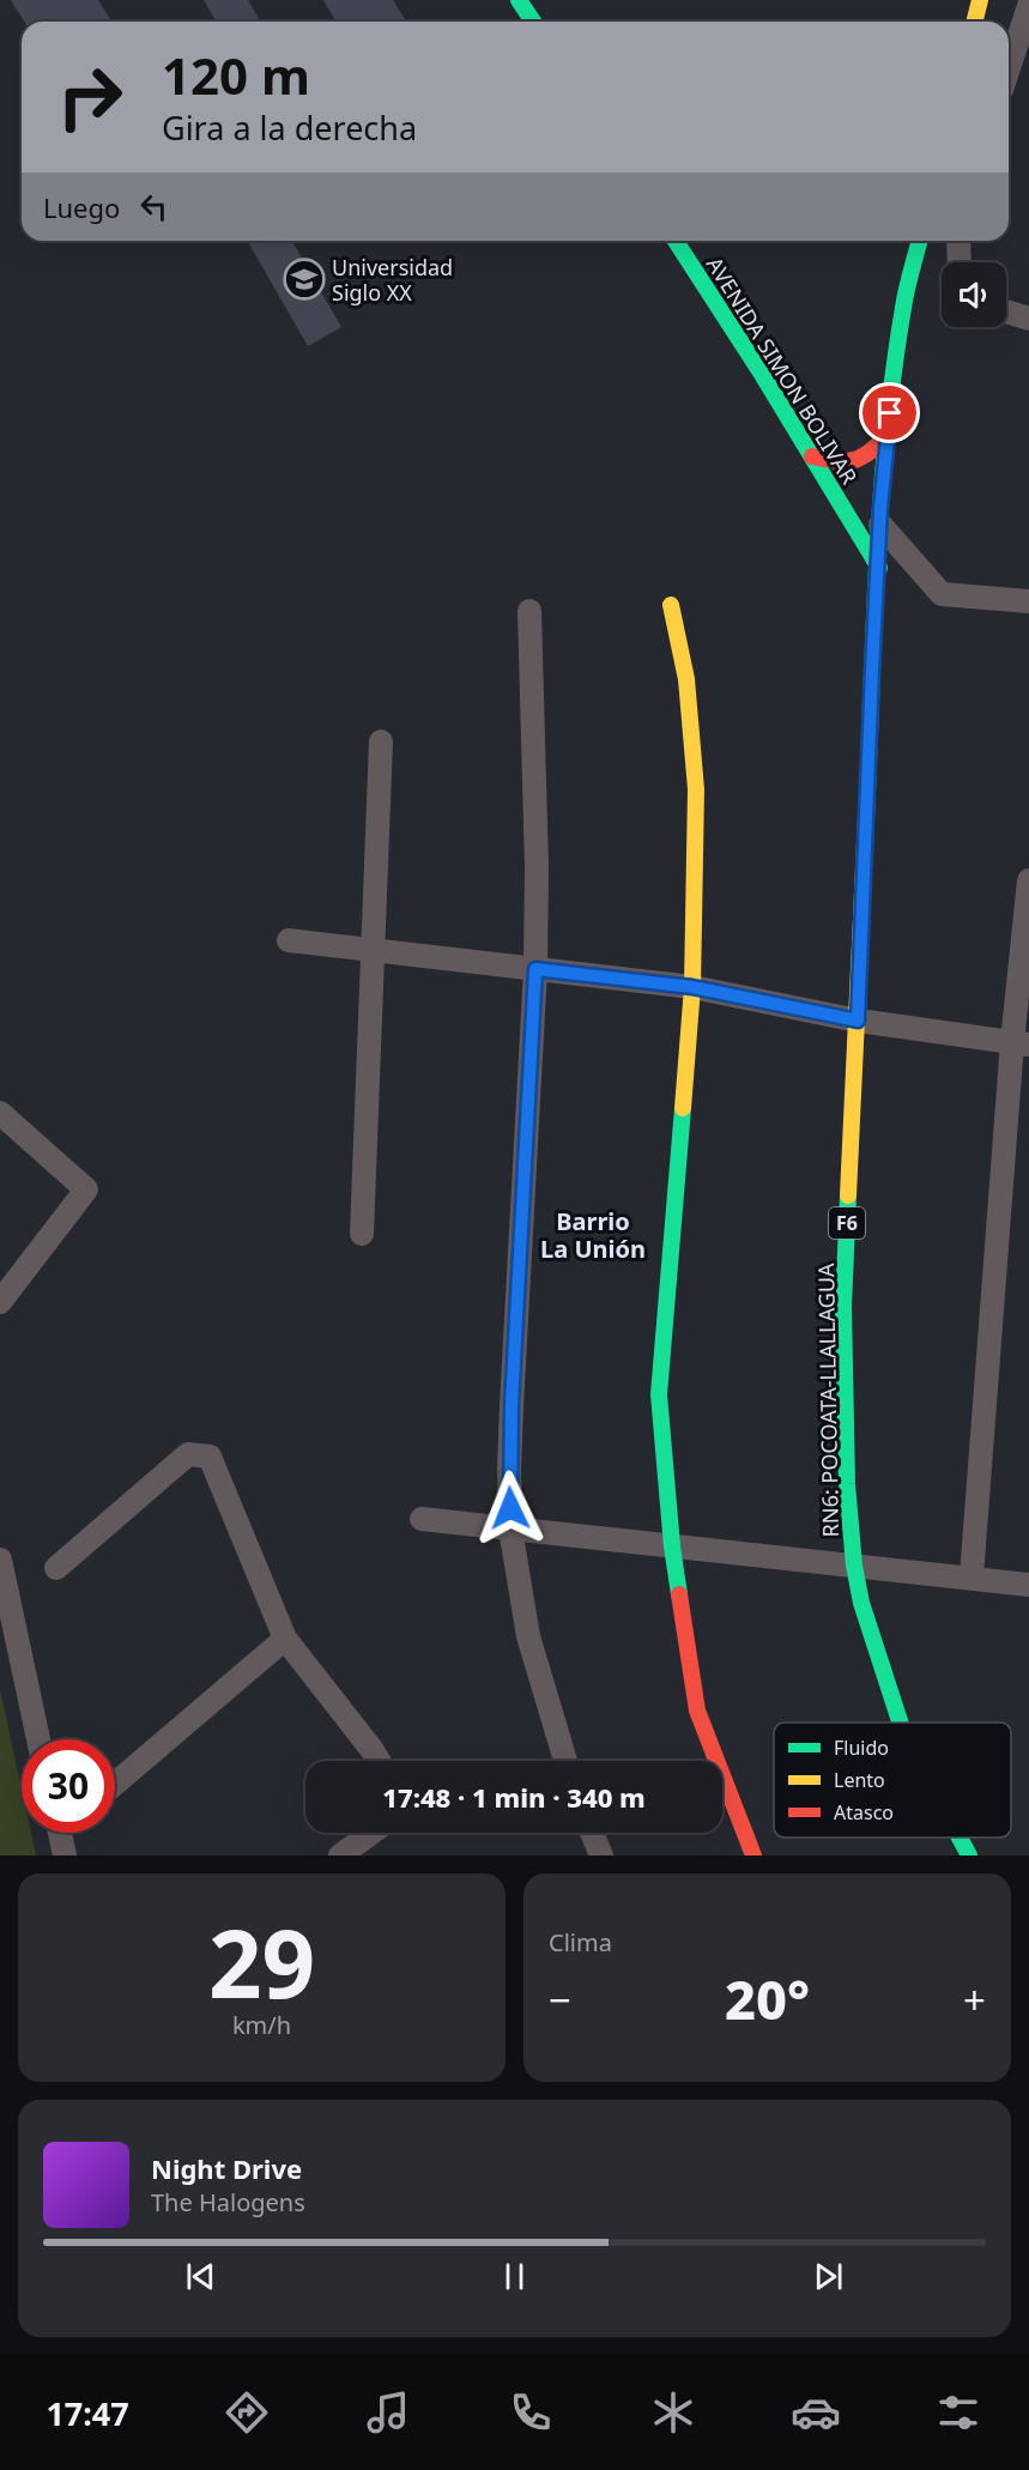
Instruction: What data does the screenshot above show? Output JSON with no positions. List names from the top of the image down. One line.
{"streets":{"main road":["AVENIDA SIMON BOLIVAR","F6","RN6: POCOATA-LLALLAGUA"]},"crossings":[["AVENIDA SIMON BOLIVAR","RN6: POCOATA-LLALLAGUA"]],"districts":["Barrio La Unión"],"places":{"school or university":["Universidad Siglo XX"]},"legend":["Fluido","Lento","Atasco"],"page":{"turn":["120 m","Gira a la derecha"],"then":"Luego","limit":"30","trip":"17:48 · 1 min · 340 m","tile":[["29","km/h"],"Clima"],"heat":["−","20°","+"],"song":["Night Drive","The Halogens"],"tabs":"17:47"}}
